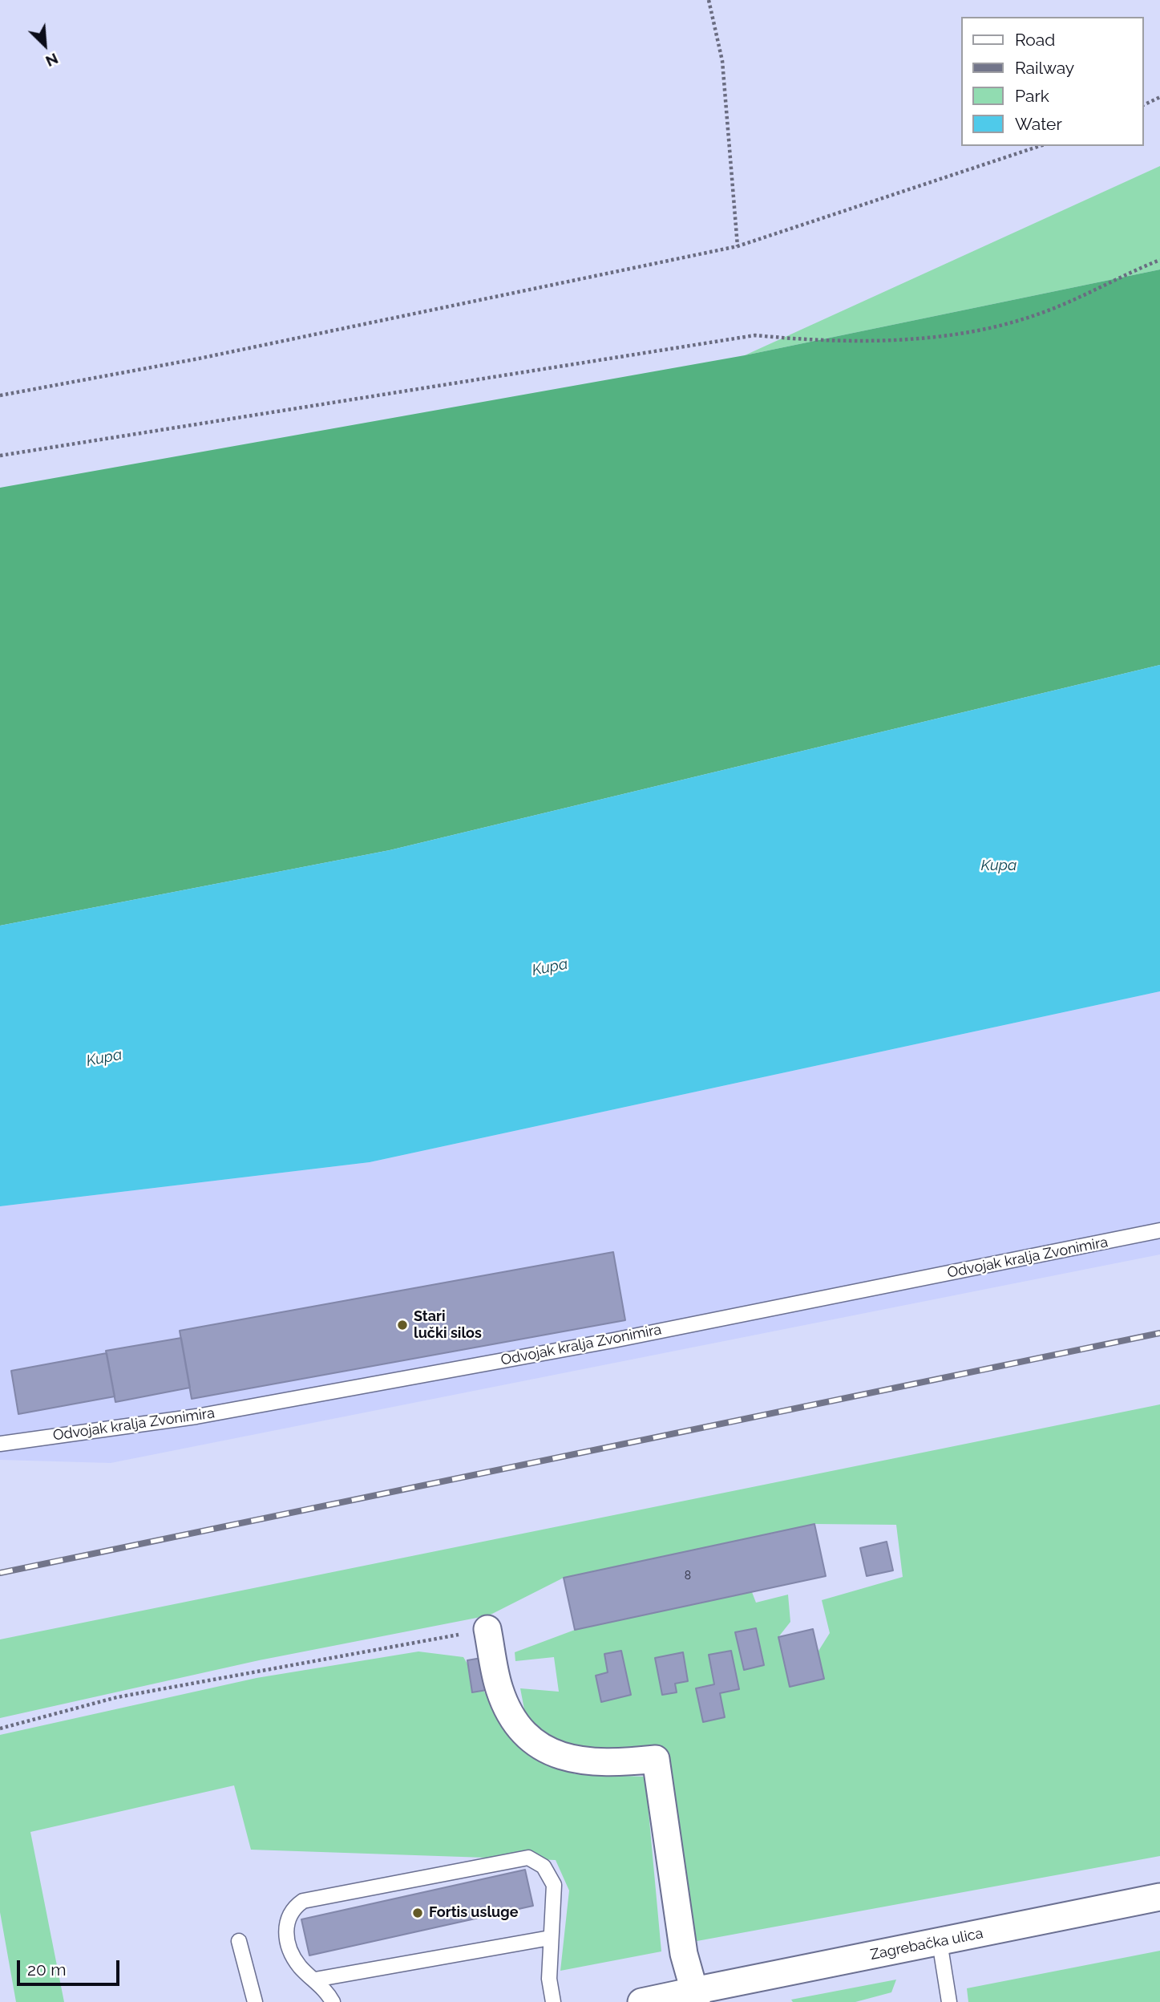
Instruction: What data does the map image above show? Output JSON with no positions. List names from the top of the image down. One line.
{"streets":{"street":["Zagrebačka ulica"],"lane":["Odvojak kralja Zvonimira"]},"water":["Kupa"],"places":["Stari lučki silos","Fortis usluge"],"house_numbers":["8"],"legend":["Road","Railway","Park","Water"],"scale_bar":"20 m","north":"bottom right"}
